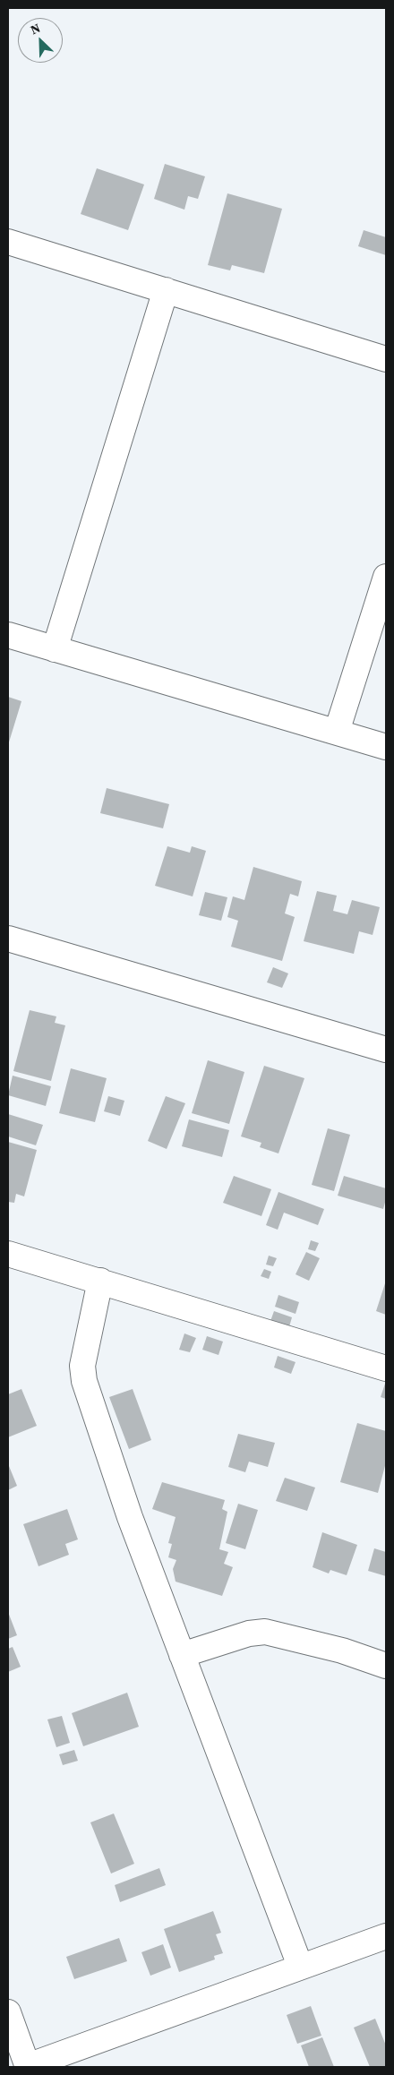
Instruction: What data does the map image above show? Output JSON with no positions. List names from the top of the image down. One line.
{"north":"top left"}
